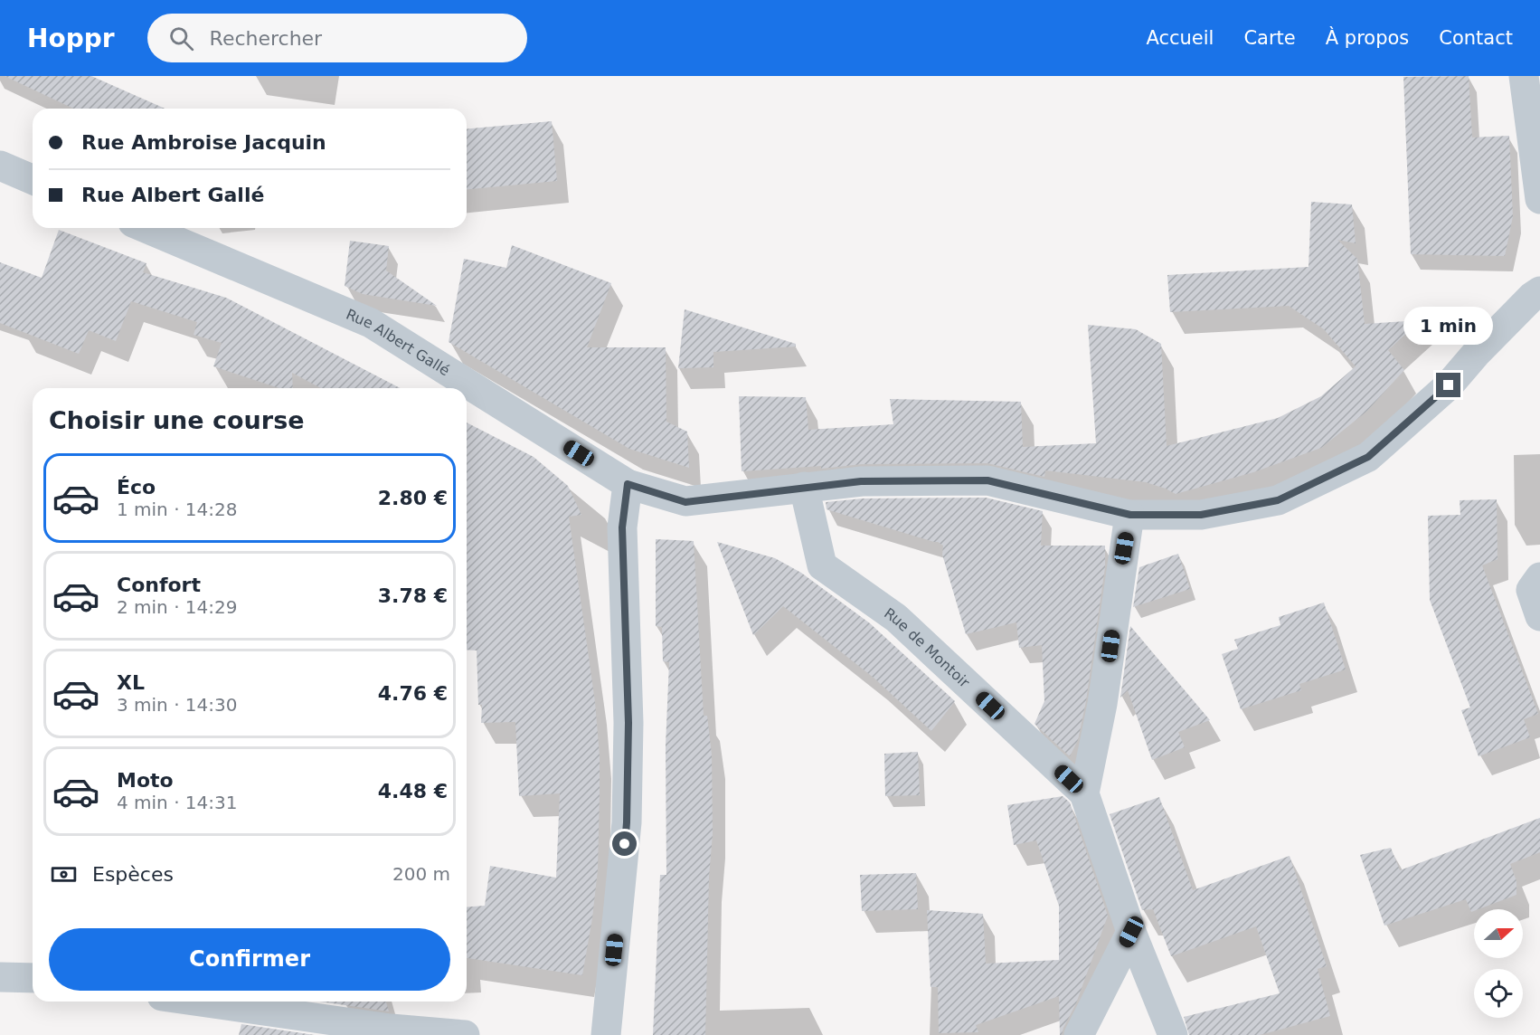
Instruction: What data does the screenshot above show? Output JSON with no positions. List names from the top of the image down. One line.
{"streets":{"street":["Rue Albert Gallé","Rue de Montoir"]},"crossings":[["Rue Albert Gallé","Rue de Montoir"]],"north":"right","page":{"header":"Hoppr","search":"Rechercher","nav":["Accueil","Carte","À propos","Contact"],"banner":["Rue Ambroise Jacquin","Rue Albert Gallé"],"bubble":"1 min","heading":"Choisir une course","list":[{"name":"Éco","note":"1 min · 14:28","value":"2.80 €"},{"name":"Confort","note":"2 min · 14:29","value":"3.78 €"},{"name":"XL","note":"3 min · 14:30","value":"4.76 €"},{"name":"Moto","note":"4 min · 14:31","value":"4.48 €"}],"pay":["Espèces","200 m"],"buttons":"Confirmer"}}
